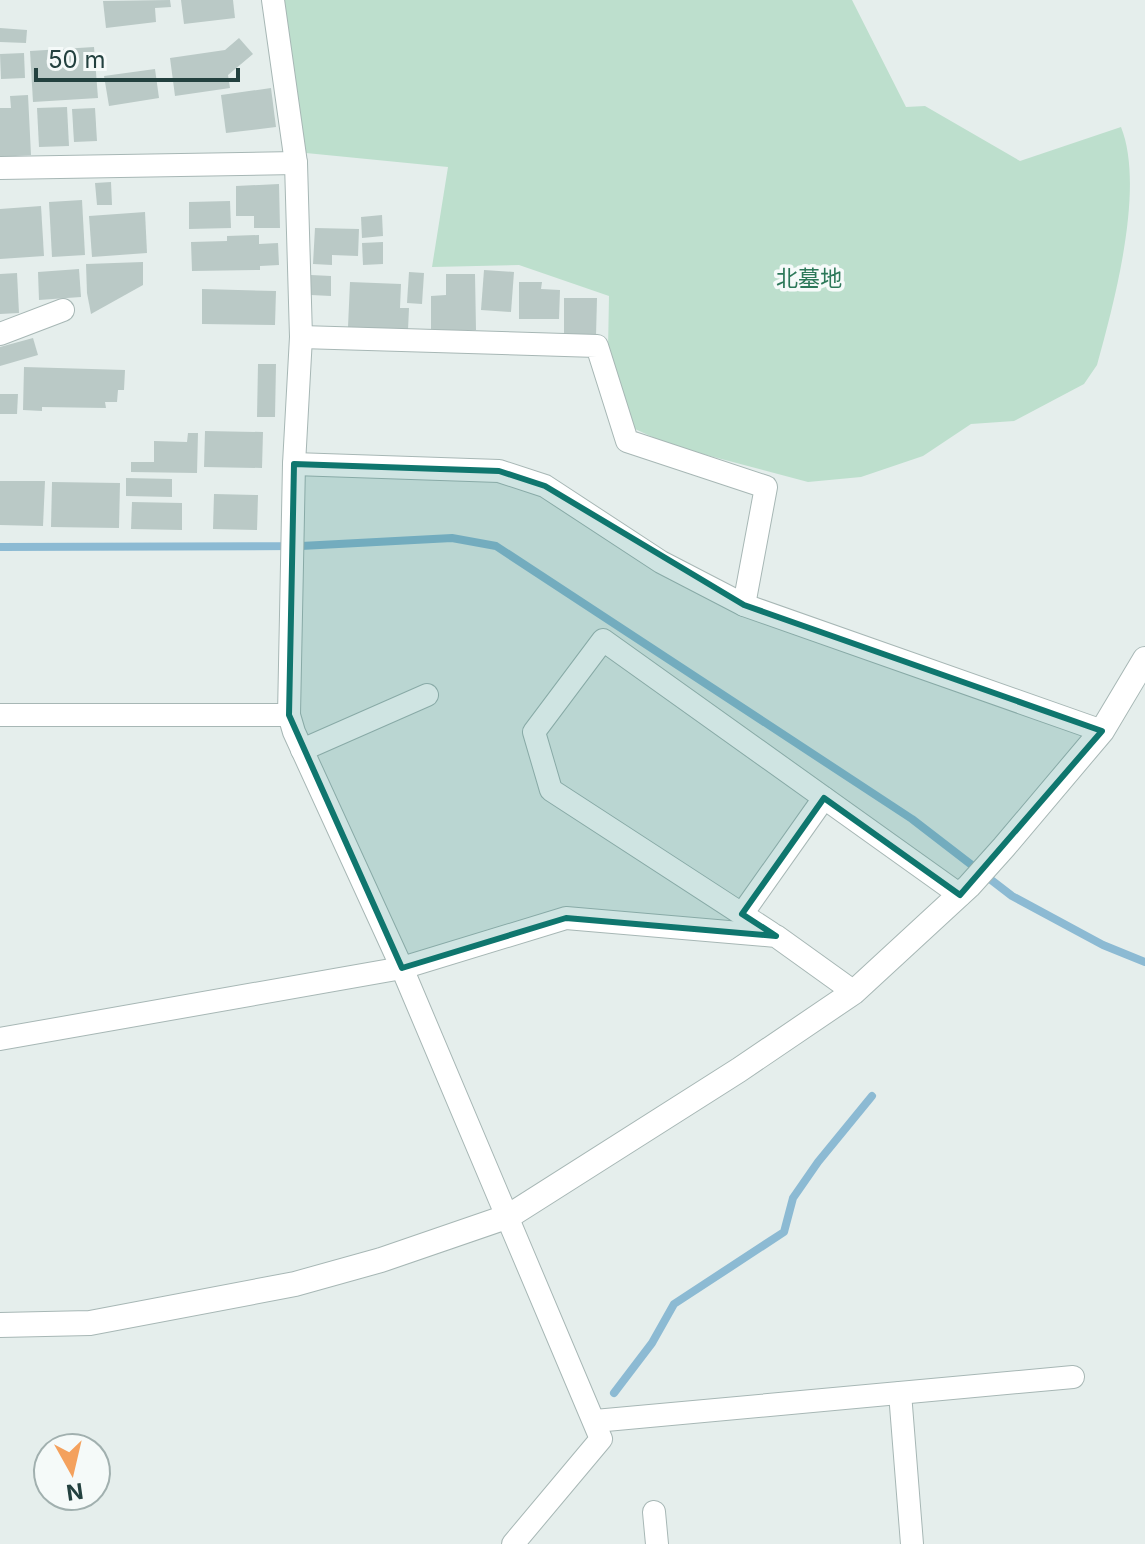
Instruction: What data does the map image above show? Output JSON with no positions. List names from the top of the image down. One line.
{"parks":["北墓地"],"scale_bar":"50 m","north":"bottom"}
